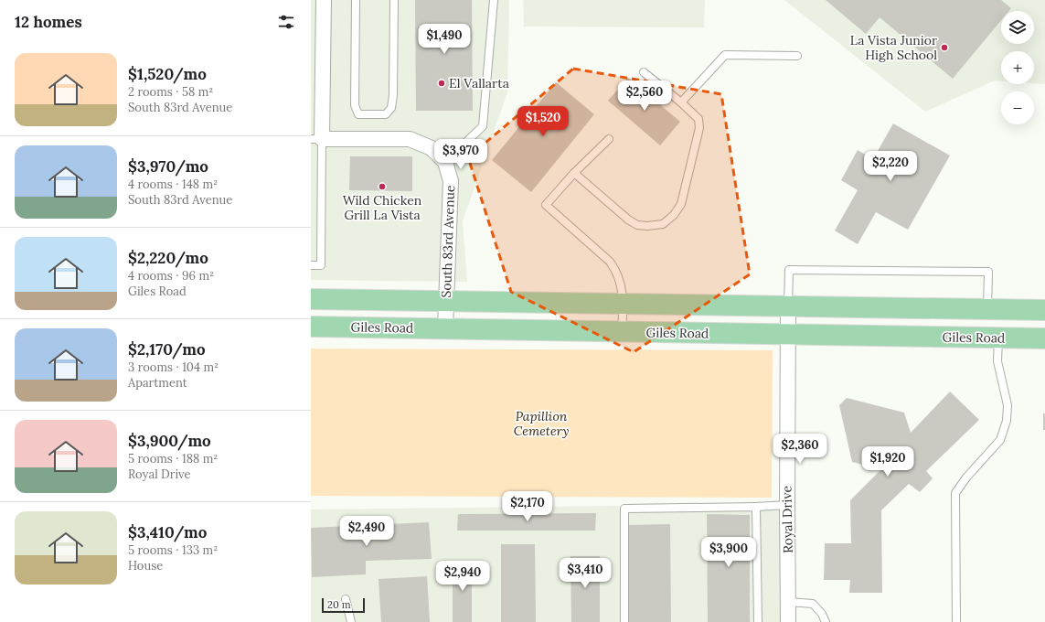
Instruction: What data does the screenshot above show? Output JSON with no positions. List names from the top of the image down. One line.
{"streets":{"main road":["Giles Road"],"street":["South 83rd Avenue","Royal Drive"]},"crossings":[["South 83rd Avenue","Giles Road"],["Giles Road","Royal Drive"]],"parks":["Papillion Cemetery"],"places":["La Vista Junior High School","El Vallarta","Wild Chicken Grill La Vista"],"scale_bar":"20 m","page":{"heading":"12 homes","map_buttons":["+","−"],"price":["$1,490","$2,560","$1,520","$3,970","$2,220","$2,360","$1,920","$2,170","$2,490","$3,900","$3,410","$2,940"],"list":[{"name":"$1,520/mo","note":"2 rooms · 58 m² · South 83rd Avenue"},{"name":"$3,970/mo","note":"4 rooms · 148 m² · South 83rd Avenue"},{"name":"$2,220/mo","note":"4 rooms · 96 m² · Giles Road"},{"name":"$2,170/mo","note":"3 rooms · 104 m² · Apartment"},{"name":"$3,900/mo","note":"5 rooms · 188 m² · Royal Drive"},{"name":"$3,410/mo","note":"5 rooms · 133 m² · House"}],"scale":"20 m"}}
